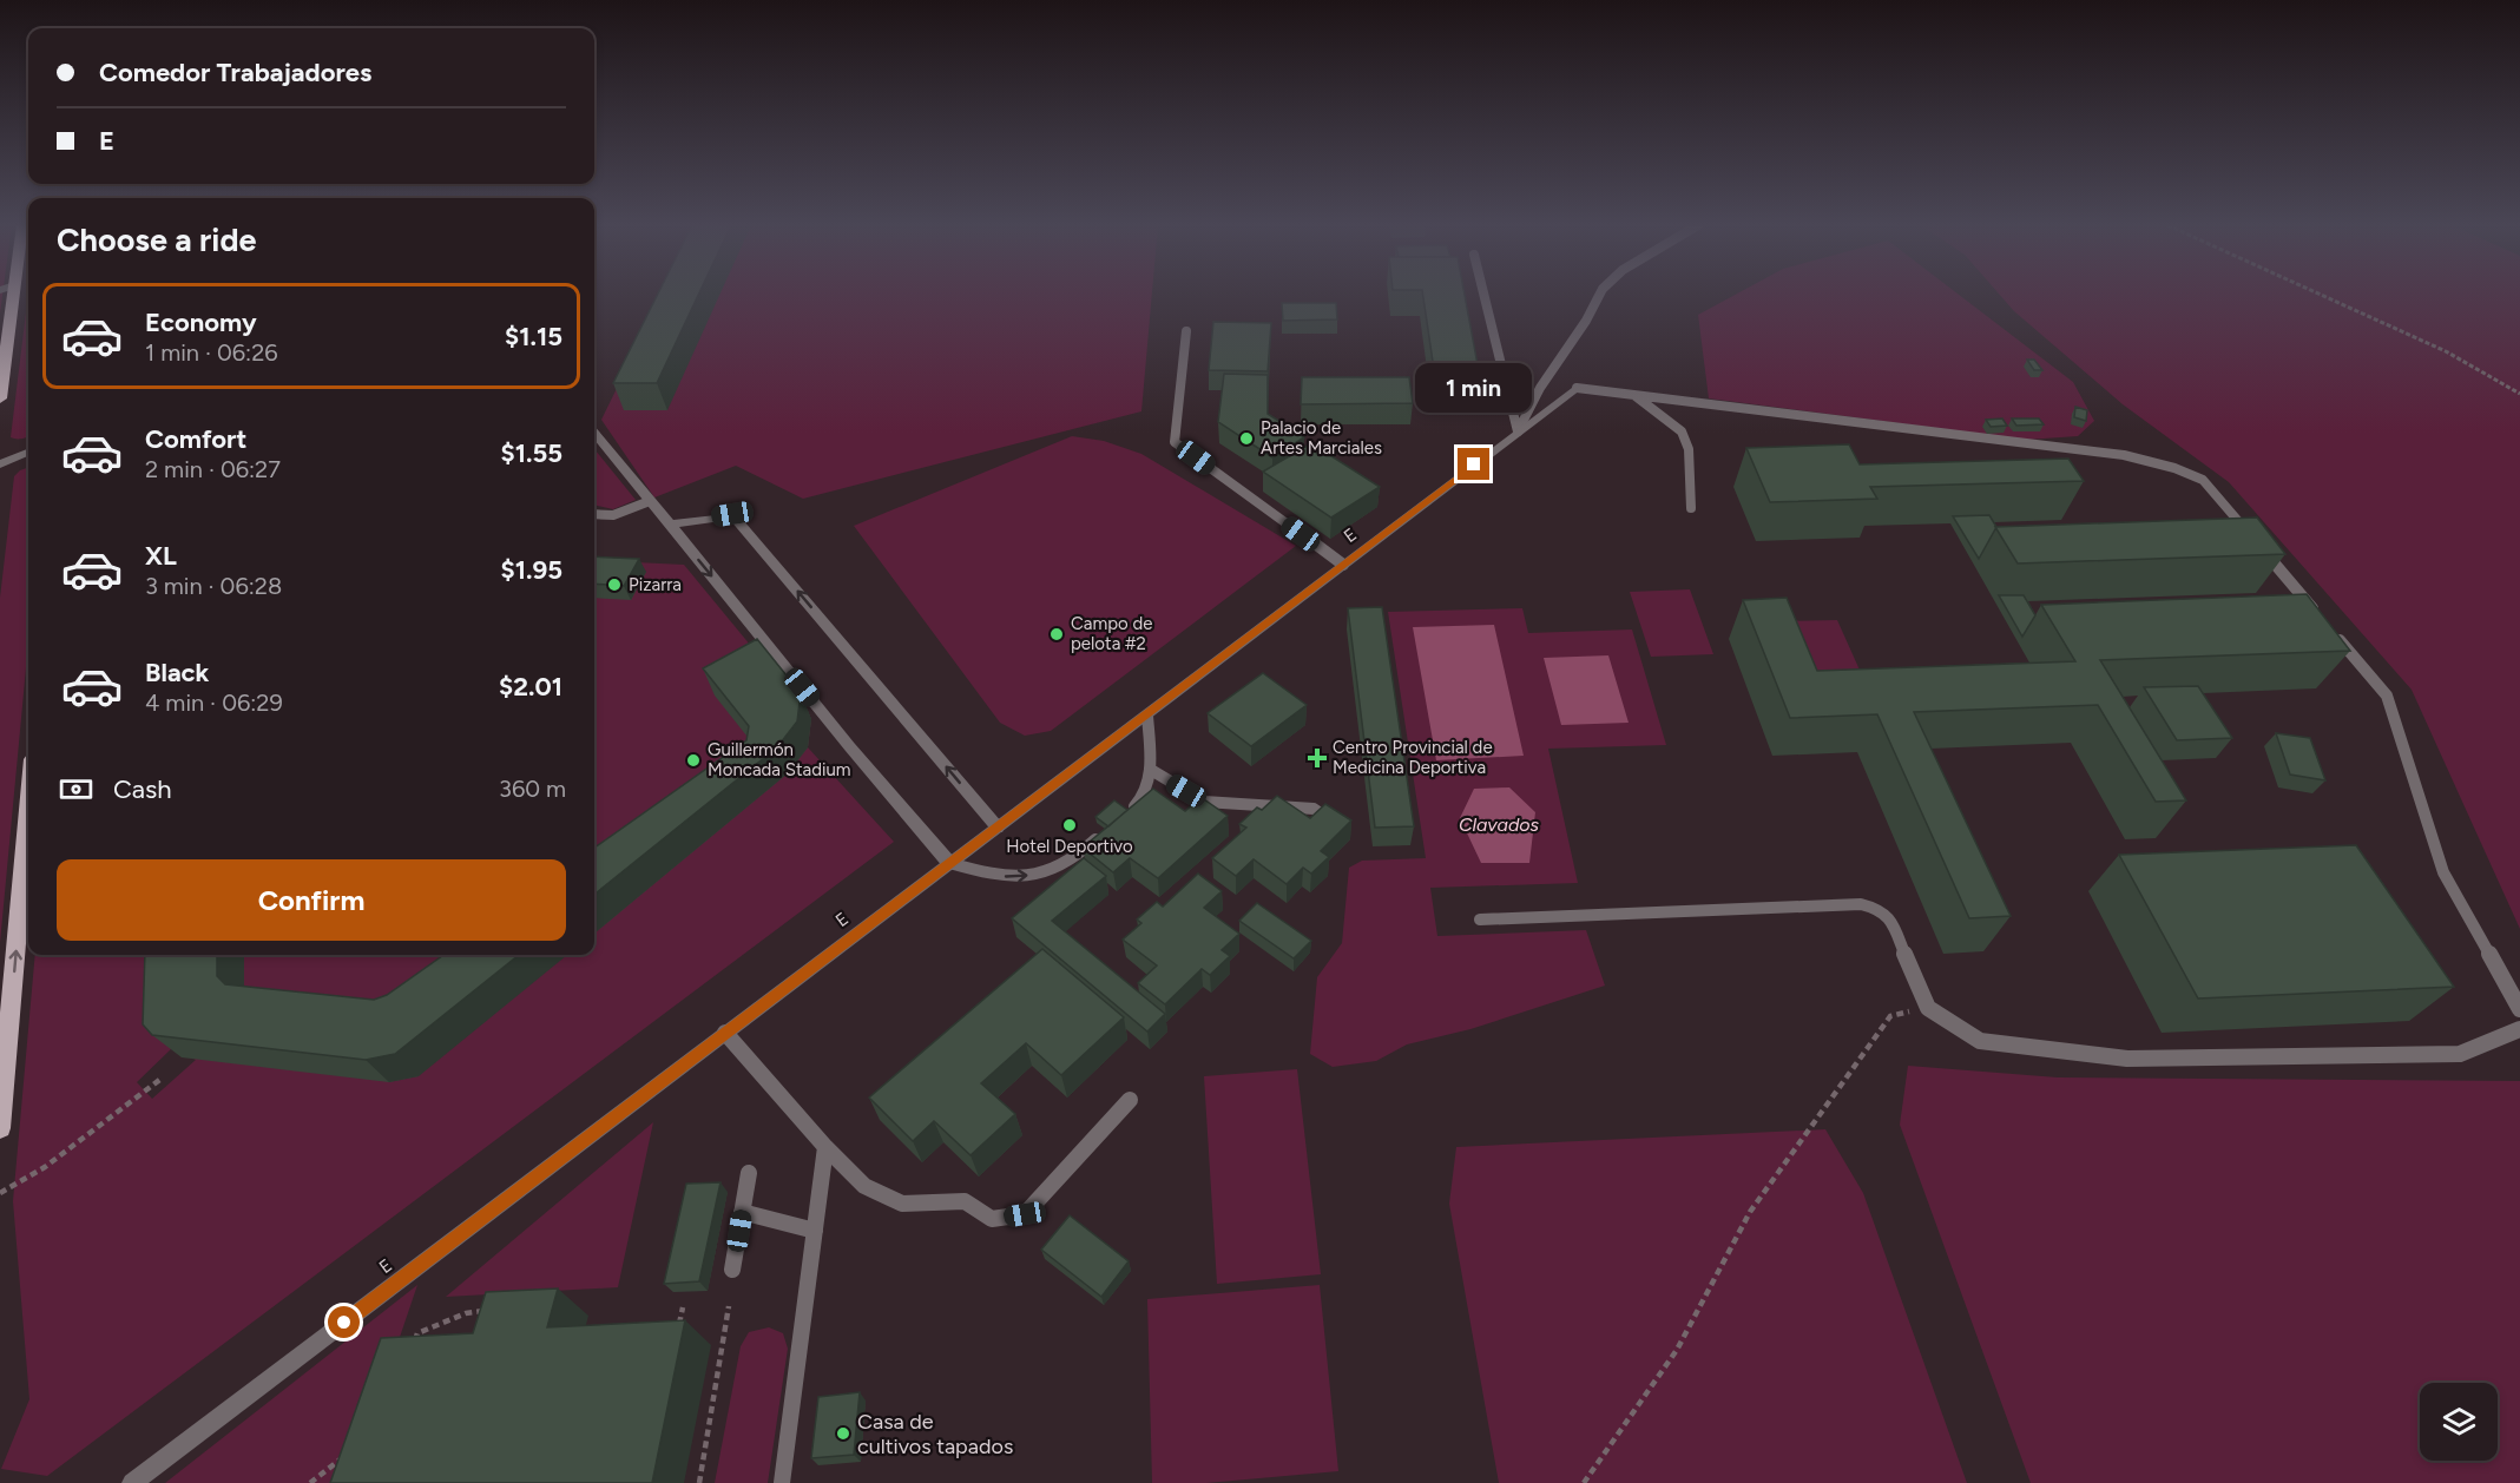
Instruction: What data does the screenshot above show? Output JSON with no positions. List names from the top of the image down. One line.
{"streets":{"street":["E"]},"water":["Clavados"],"places":{"other":["Palacio de Artes Marciales","Pizarra","Campo de pelota #2","Guillermón Moncada Stadium","Hotel Deportivo","Casa de cultivos tapados"],"health":["Centro Provincial de Medicina Deportiva"]},"page":{"banner":["Comedor Trabajadores","E"],"heading":"Choose a ride","list":[{"name":"Economy","note":"1 min · 06:26","value":"$1.15"},{"name":"Comfort","note":"2 min · 06:27","value":"$1.55"},{"name":"XL","note":"3 min · 06:28","value":"$1.95"},{"name":"Black","note":"4 min · 06:29","value":"$2.01"}],"bubble":"1 min","pay":["Cash","360 m"],"buttons":"Confirm"}}
